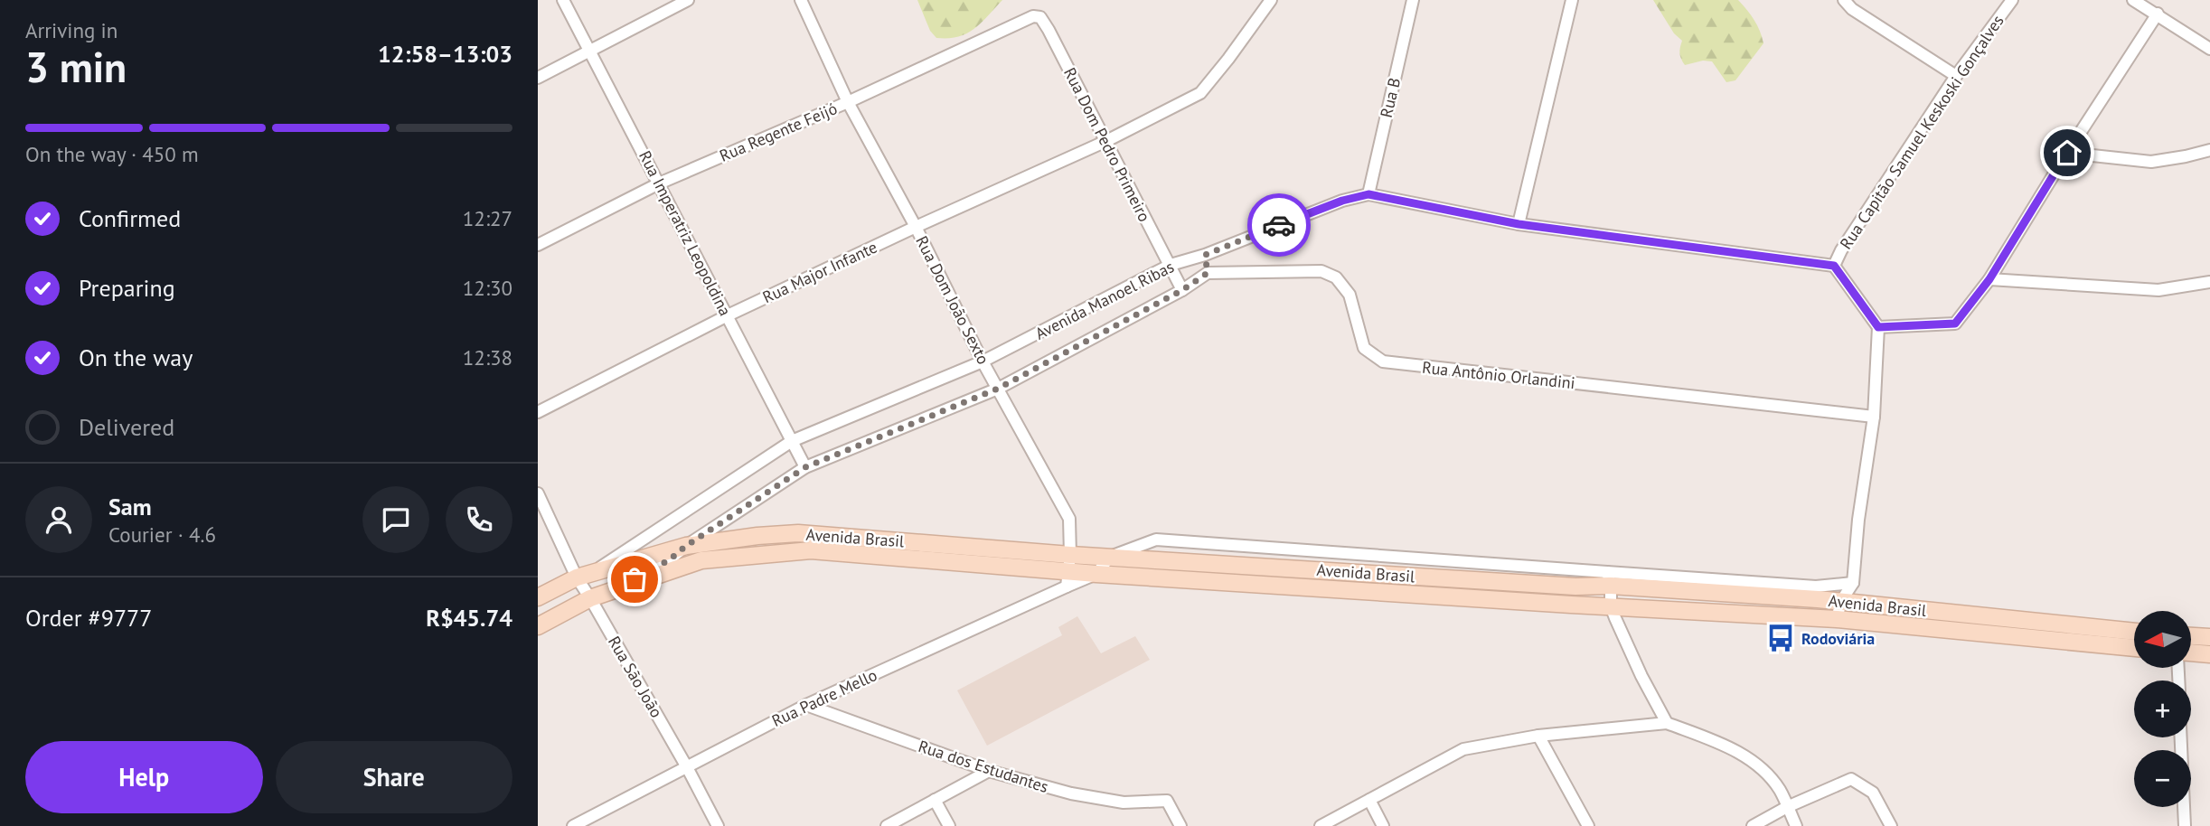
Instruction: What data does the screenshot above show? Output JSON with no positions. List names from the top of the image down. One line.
{"streets":{"main road":["Avenida Manoel Ribas","Avenida Brasil"],"street":["Rua B","Rua Regente Feijó","Rua Capitão Samuel Keskoski Gonçalves","Rua Dom Pedro Primeiro","Rua Imperatriz Leopoldina","Rua Major Infante","Rua Dom João Sexto","Rua Antônio Orlandini","Rua São João","Rua Padre Mello","Rua dos Estudantes"]},"crossings":[["Rua B","Avenida Manoel Ribas"],["Rua Regente Feijó","Rua Dom Pedro Primeiro"],["Rua Regente Feijó","Rua Imperatriz Leopoldina"],["Rua Regente Feijó","Rua Dom João Sexto"],["Rua Capitão Samuel Keskoski Gonçalves","Avenida Manoel Ribas"],["Rua Dom Pedro Primeiro","Rua Major Infante"],["Rua Dom Pedro Primeiro","Avenida Manoel Ribas"],["Rua Imperatriz Leopoldina","Rua Major Infante"],["Rua Imperatriz Leopoldina","Avenida Manoel Ribas"],["Rua Major Infante","Rua Dom João Sexto"],["Rua Dom João Sexto","Avenida Manoel Ribas"],["Rua Dom João Sexto","Avenida Brasil"],["Avenida Manoel Ribas","Avenida Brasil"],["Avenida Manoel Ribas","Rua São João"],["Avenida Brasil","Rua São João"],["Avenida Brasil","Rua Padre Mello"],["Rua São João","Rua Padre Mello"],["Rua Padre Mello","Rua dos Estudantes"]],"places":{"bus stop":["Rodoviária"]},"north":"left","page":{"heading":["3 min","Arriving in","12:58–13:03"],"panel":["Sam","Courier · 4.6","Order #9777","R$45.74"],"bar":"On the way · 450 m","list":[["Confirmed","12:27"],["Preparing","12:30"],["On the way","12:38"],"Delivered"],"map_buttons":["+","−"],"buttons":["Help","Share"]}}
